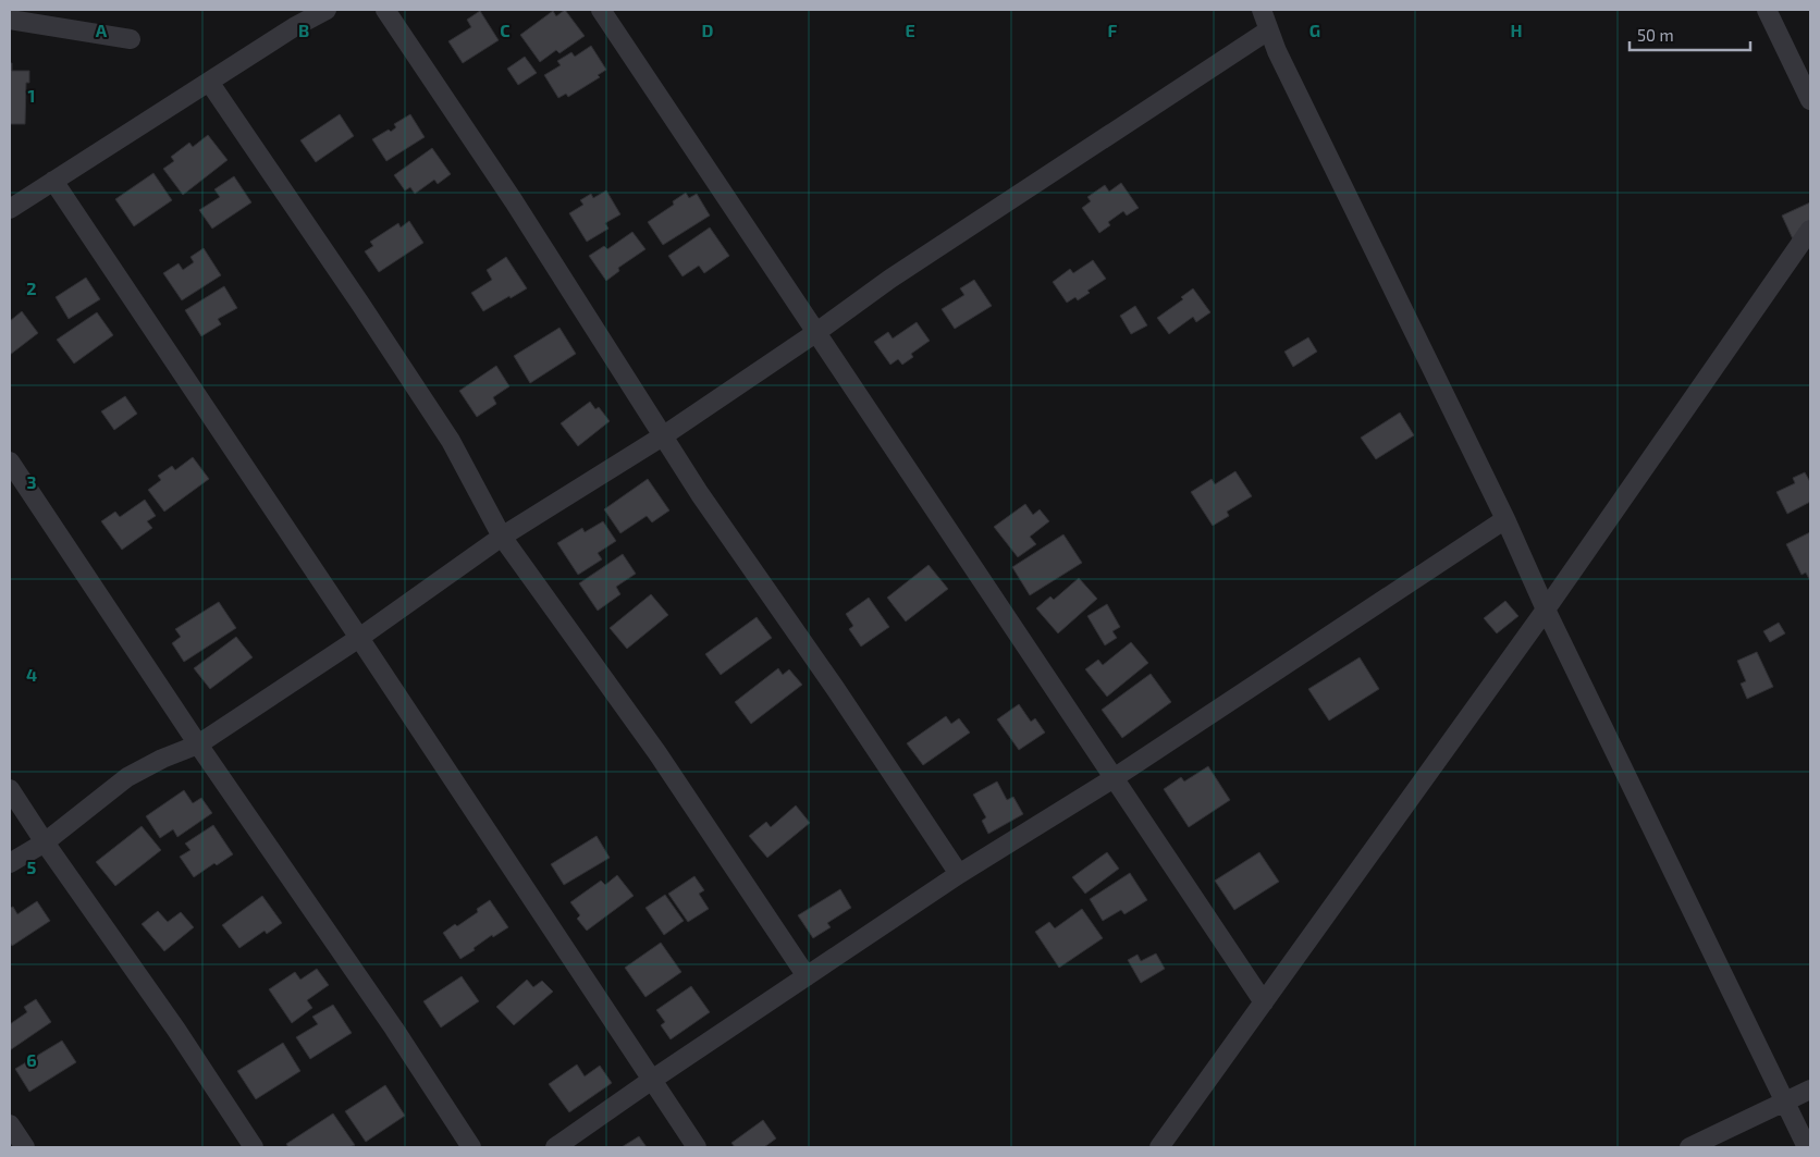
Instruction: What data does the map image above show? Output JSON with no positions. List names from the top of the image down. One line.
{"scale_bar":"50 m","grid":{"columns":["A","B","C","D","E","F","G","H"],"rows":["1","2","3","4","5","6"]}}
